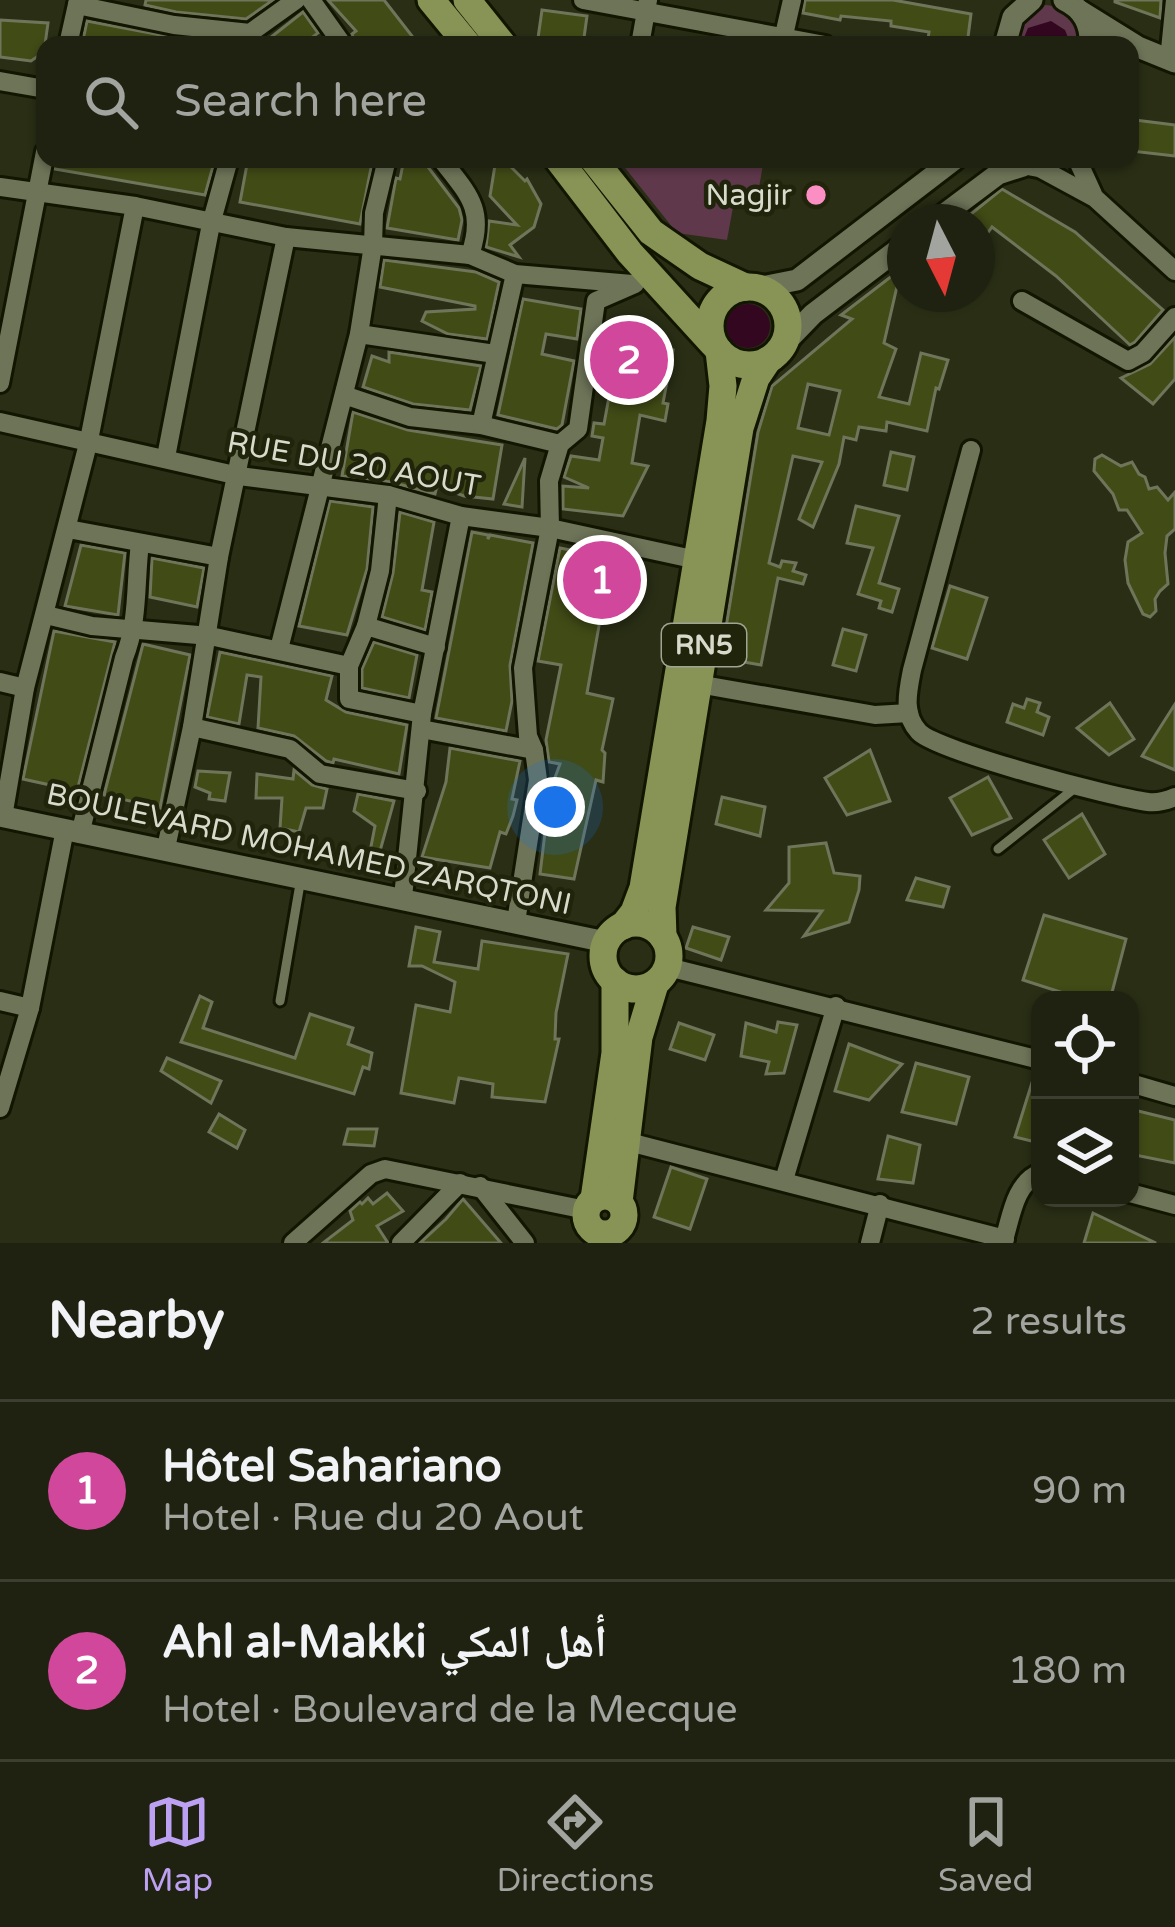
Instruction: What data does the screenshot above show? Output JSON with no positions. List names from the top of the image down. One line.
{"streets":{"main road":["RN5"],"street":["RUE DU 20 AOUT","BOULEVARD MOHAMED ZARQTONI"]},"crossings":[["RUE DU 20 AOUT","RN5"],["RN5","BOULEVARD MOHAMED ZARQTONI"]],"places":["Nagjir"],"north":"bottom","page":{"search":"Search here","pins":["2","1"],"heading":["Nearby","2 results"],"list":[{"mark":"1","name":"Hôtel Sahariano","note":"Hotel · Rue du 20 Aout","value":"90 m"},{"mark":"2","name":"Ahl al-Makki أهل المكي","note":"Hotel · Boulevard de la Mecque","value":"180 m"}],"nav":["Map","Directions","Saved"]}}
